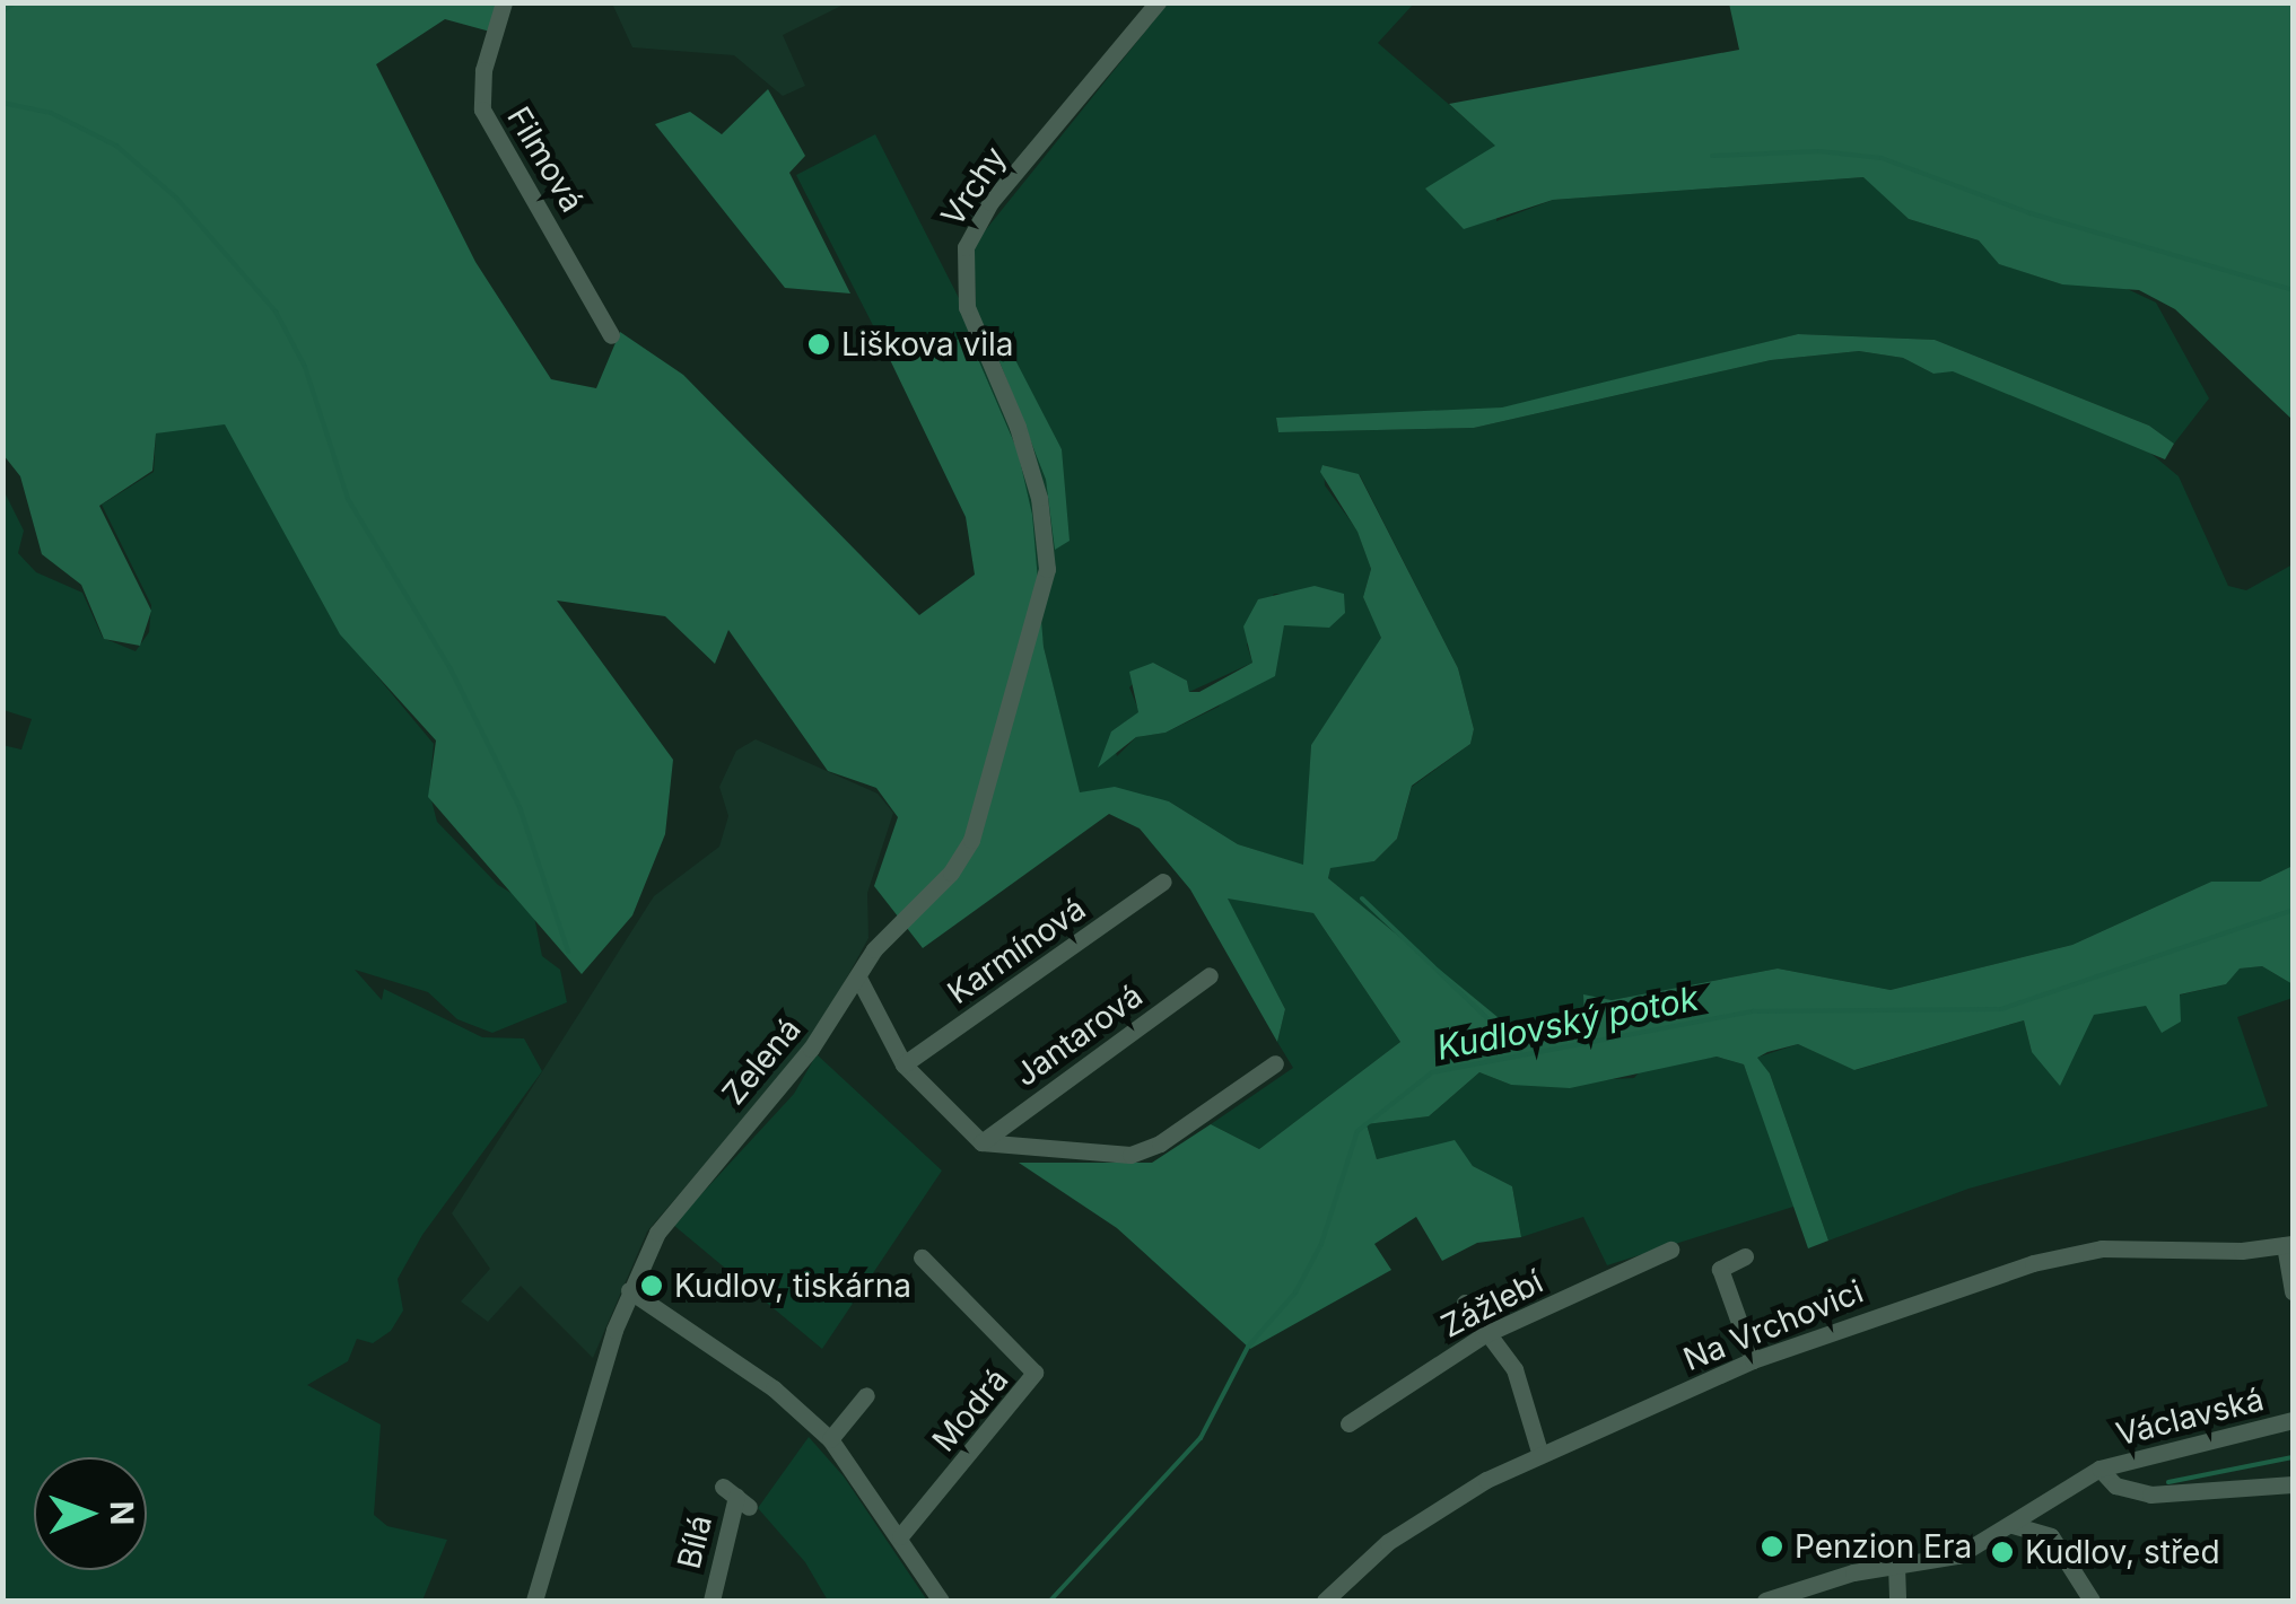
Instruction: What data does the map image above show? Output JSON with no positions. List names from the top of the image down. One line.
{"streets":{"street":["Filmová","Vrchy","Karmínová","Jantarová","Zelená","Zážlebí","Na Vrchovici","Modrá","Václavská","Bílá"]},"crossings":[["Vrchy","Zelená"]],"water":["Kudlovský potok"],"places":["Liškova vila","Kudlov, tiskárna","Penzion Era","Kudlov, střed"],"north":"right"}
